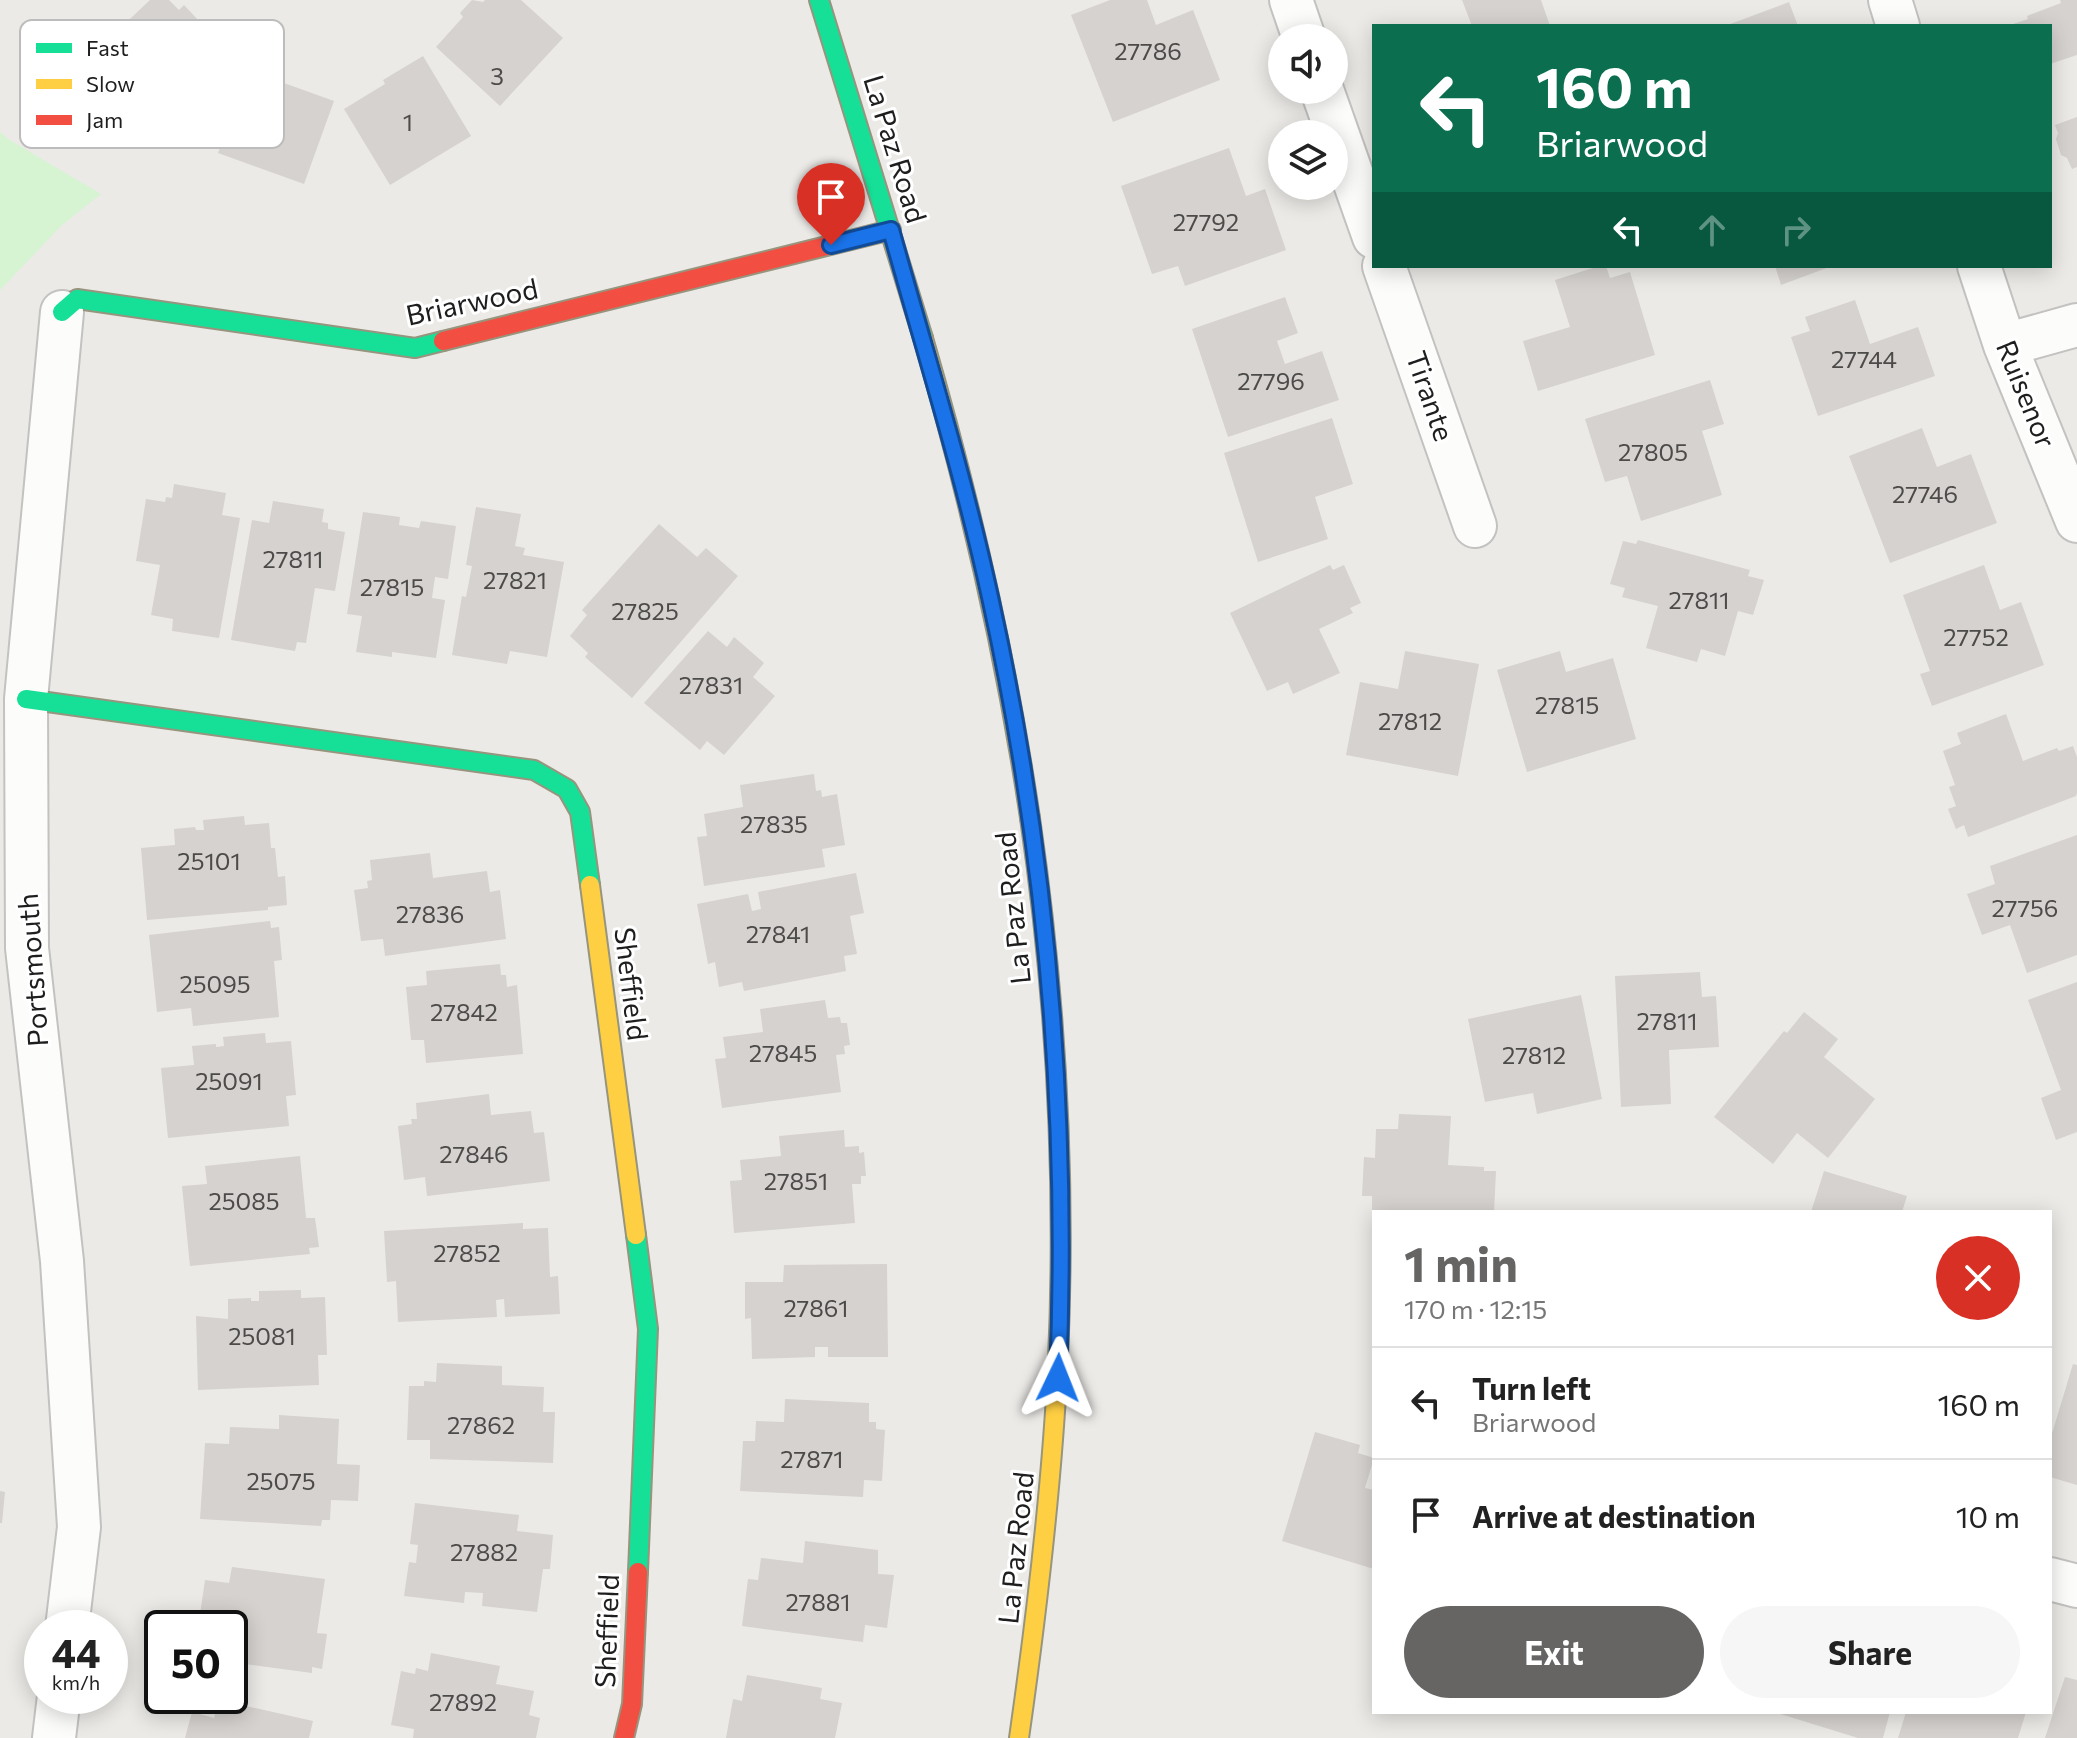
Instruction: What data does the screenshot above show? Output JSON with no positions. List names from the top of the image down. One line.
{"streets":{"street":["La Paz Road","Briarwood","Ruisenor","Tirante","Portsmouth","Sheffield"]},"crossings":[["La Paz Road","Briarwood"],["Briarwood","Portsmouth"],["Portsmouth","Sheffield"]],"house_numbers":["27786","3","1","27792","27744","27796","27805","27746","27811","27821","27815","27811","27825","27752","27831","27815","27812","27835","25101","27756","27836","27841","25095","27842","27811","27845","27812","25091","27846","27851","25085","27852","27861","25081","27862","27871","25075","27882","27881","27892"],"legend":["Fast","Slow","Jam"],"page":{"turn":["160 m","Briarwood"],"heading":["1 min","170 m · 12:15"],"list":[{"name":"Turn left","note":"Briarwood","value":"160 m"},{"name":"Arrive at destination","value":"10 m"}],"buttons":["Exit","Share"],"speed":"44 km/h","limit":"50"}}
